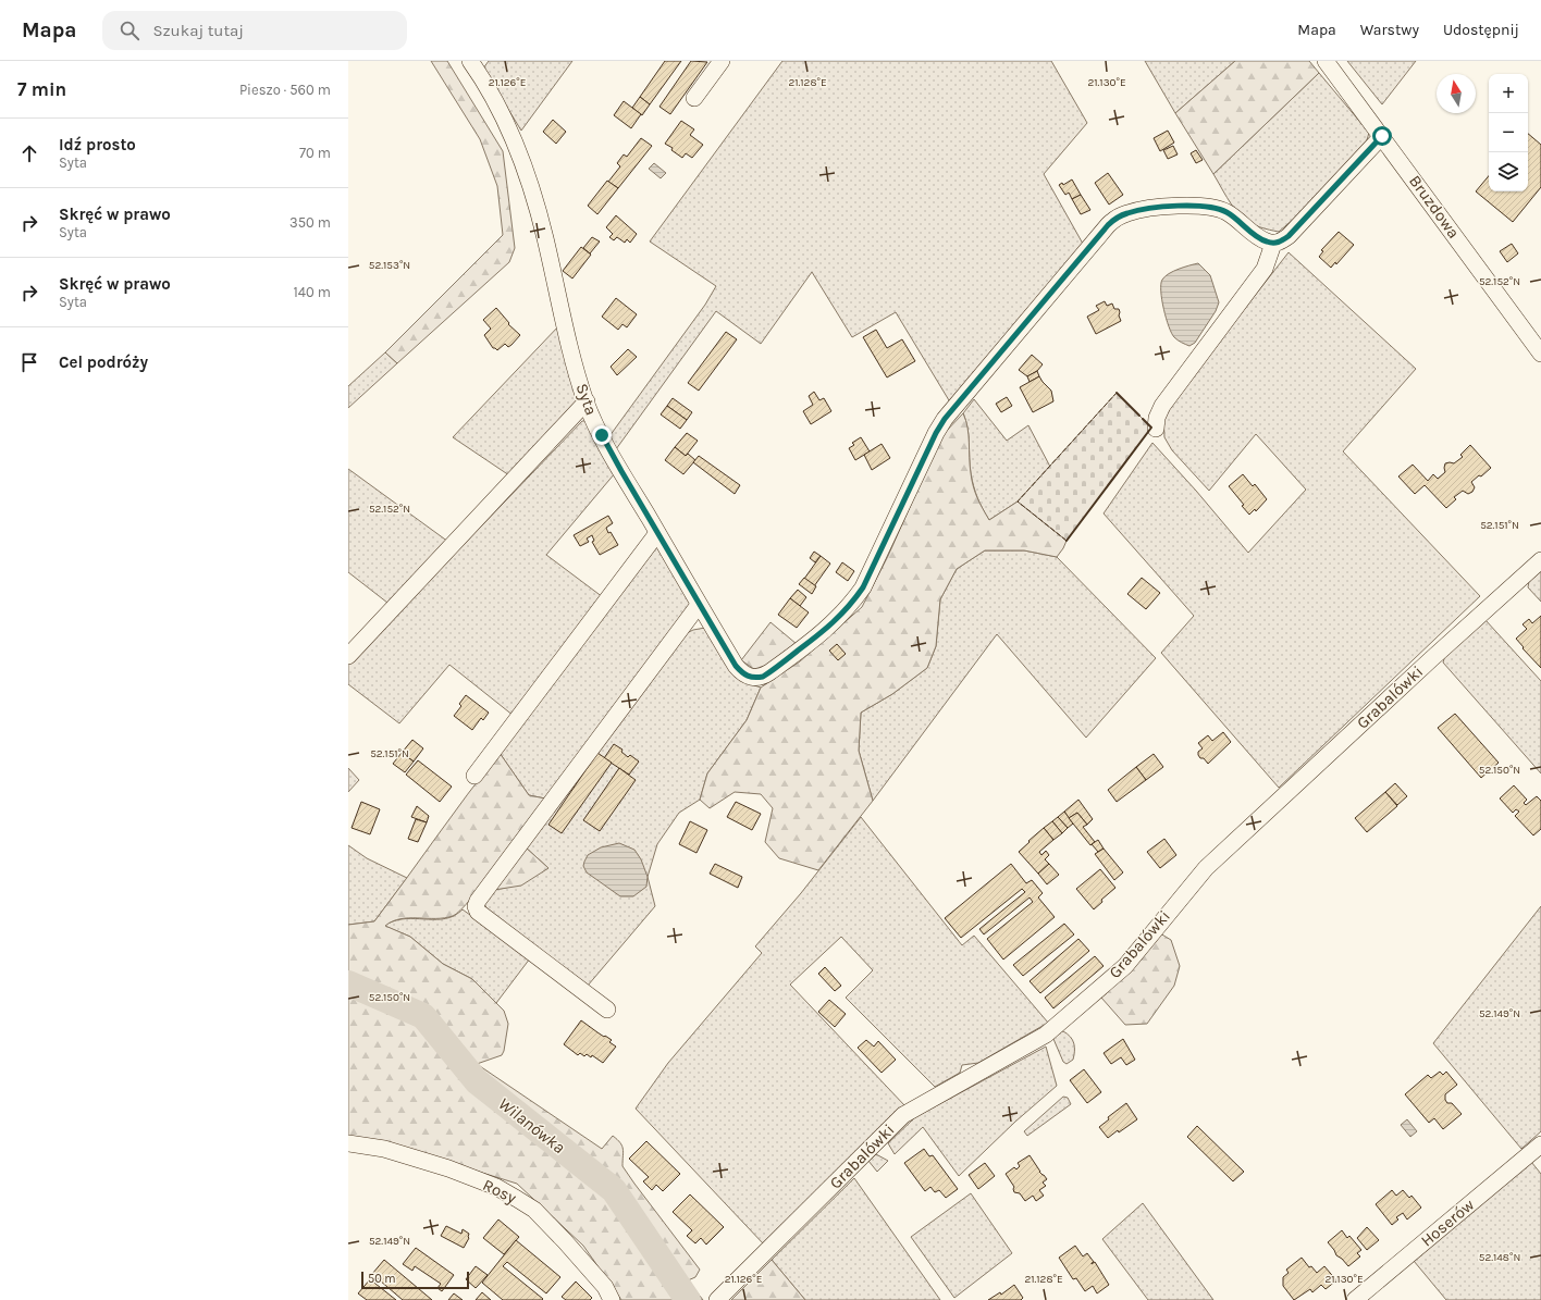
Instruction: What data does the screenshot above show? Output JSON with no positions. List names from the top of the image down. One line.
{"streets":{"street":["Bruzdowa","Syta","Grabalówki","Rosy","Hoserów"]},"water":["Wilanówka"],"scale_bar":"50 m","north":"top","page":{"header":"Mapa","search":"Szukaj tutaj","nav":["Mapa","Warstwy","Udostępnij"],"heading":["7 min","Pieszo · 560 m"],"map_buttons":["+","−"],"list":[["Idź prosto","Syta","70 m"],["Skręć w prawo","Syta","350 m"],["Skręć w prawo","Syta","140 m"],"Cel podróży"],"scale":"50 m"},"coordinates":["21.126°E","21.128°E","21.130°E","52.153°N","52.152°N","52.151°N","52.150°N","52.149°N","52.148°N"]}
